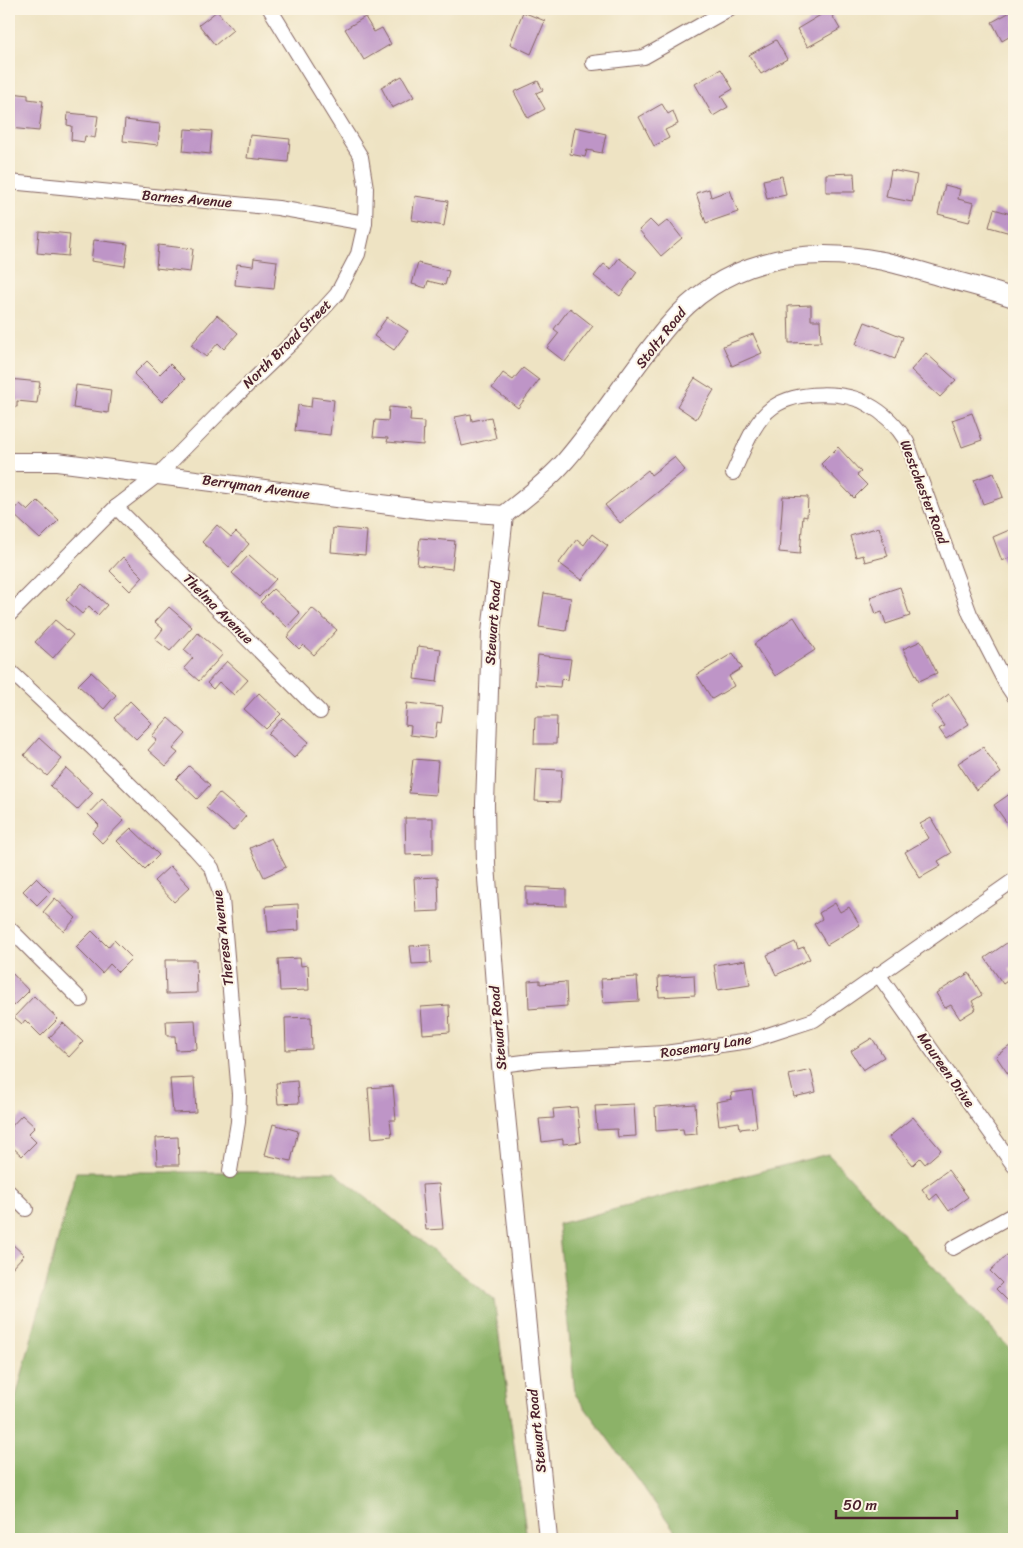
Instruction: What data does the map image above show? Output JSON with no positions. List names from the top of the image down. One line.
{"streets":{"street":["Barnes Avenue","Stoltz Road","North Broad Street","Berryman Avenue","Westchester Road","Thelma Avenue","Stewart Road","Theresa Avenue","Rosemary Lane","Maureen Drive"]},"crossings":[["Barnes Avenue","North Broad Street"],["Stoltz Road","Berryman Avenue"],["Stoltz Road","Stewart Road"],["North Broad Street","Berryman Avenue"],["North Broad Street","Thelma Avenue"],["Berryman Avenue","Stewart Road"],["Stewart Road","Rosemary Lane"],["Rosemary Lane","Maureen Drive"]],"scale_bar":"50 m"}
